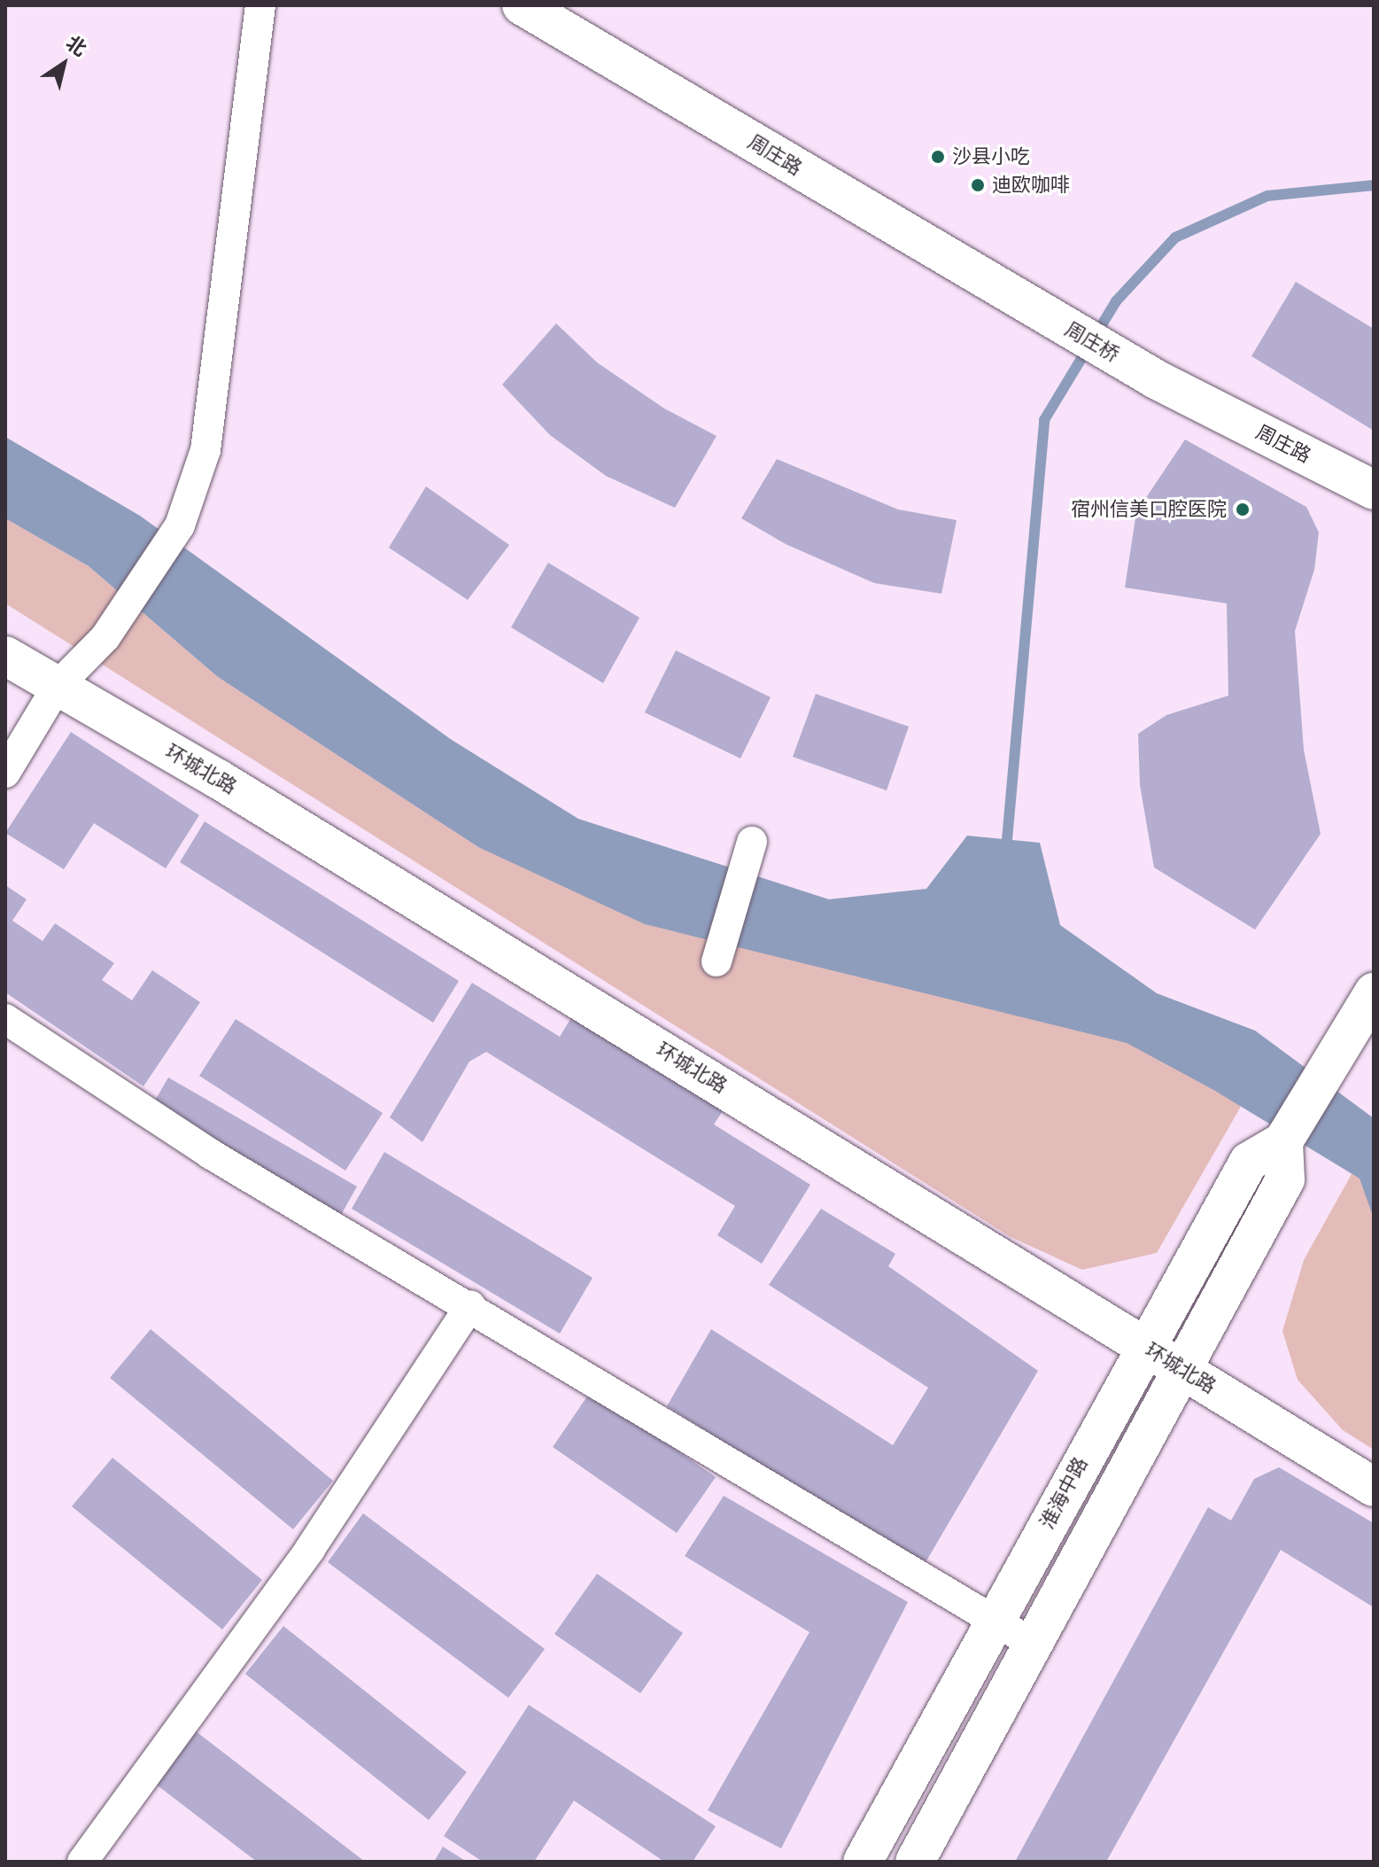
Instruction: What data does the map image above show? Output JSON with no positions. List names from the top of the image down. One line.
{"streets":{"main road":["周庄路","周庄桥","环城北路","淮海中路"]},"crossings":[["周庄路","周庄桥"],["环城北路","淮海中路"]],"places":["沙县小吃","迪欧咖啡","宿州信美口腔医院"],"north":"top right"}
